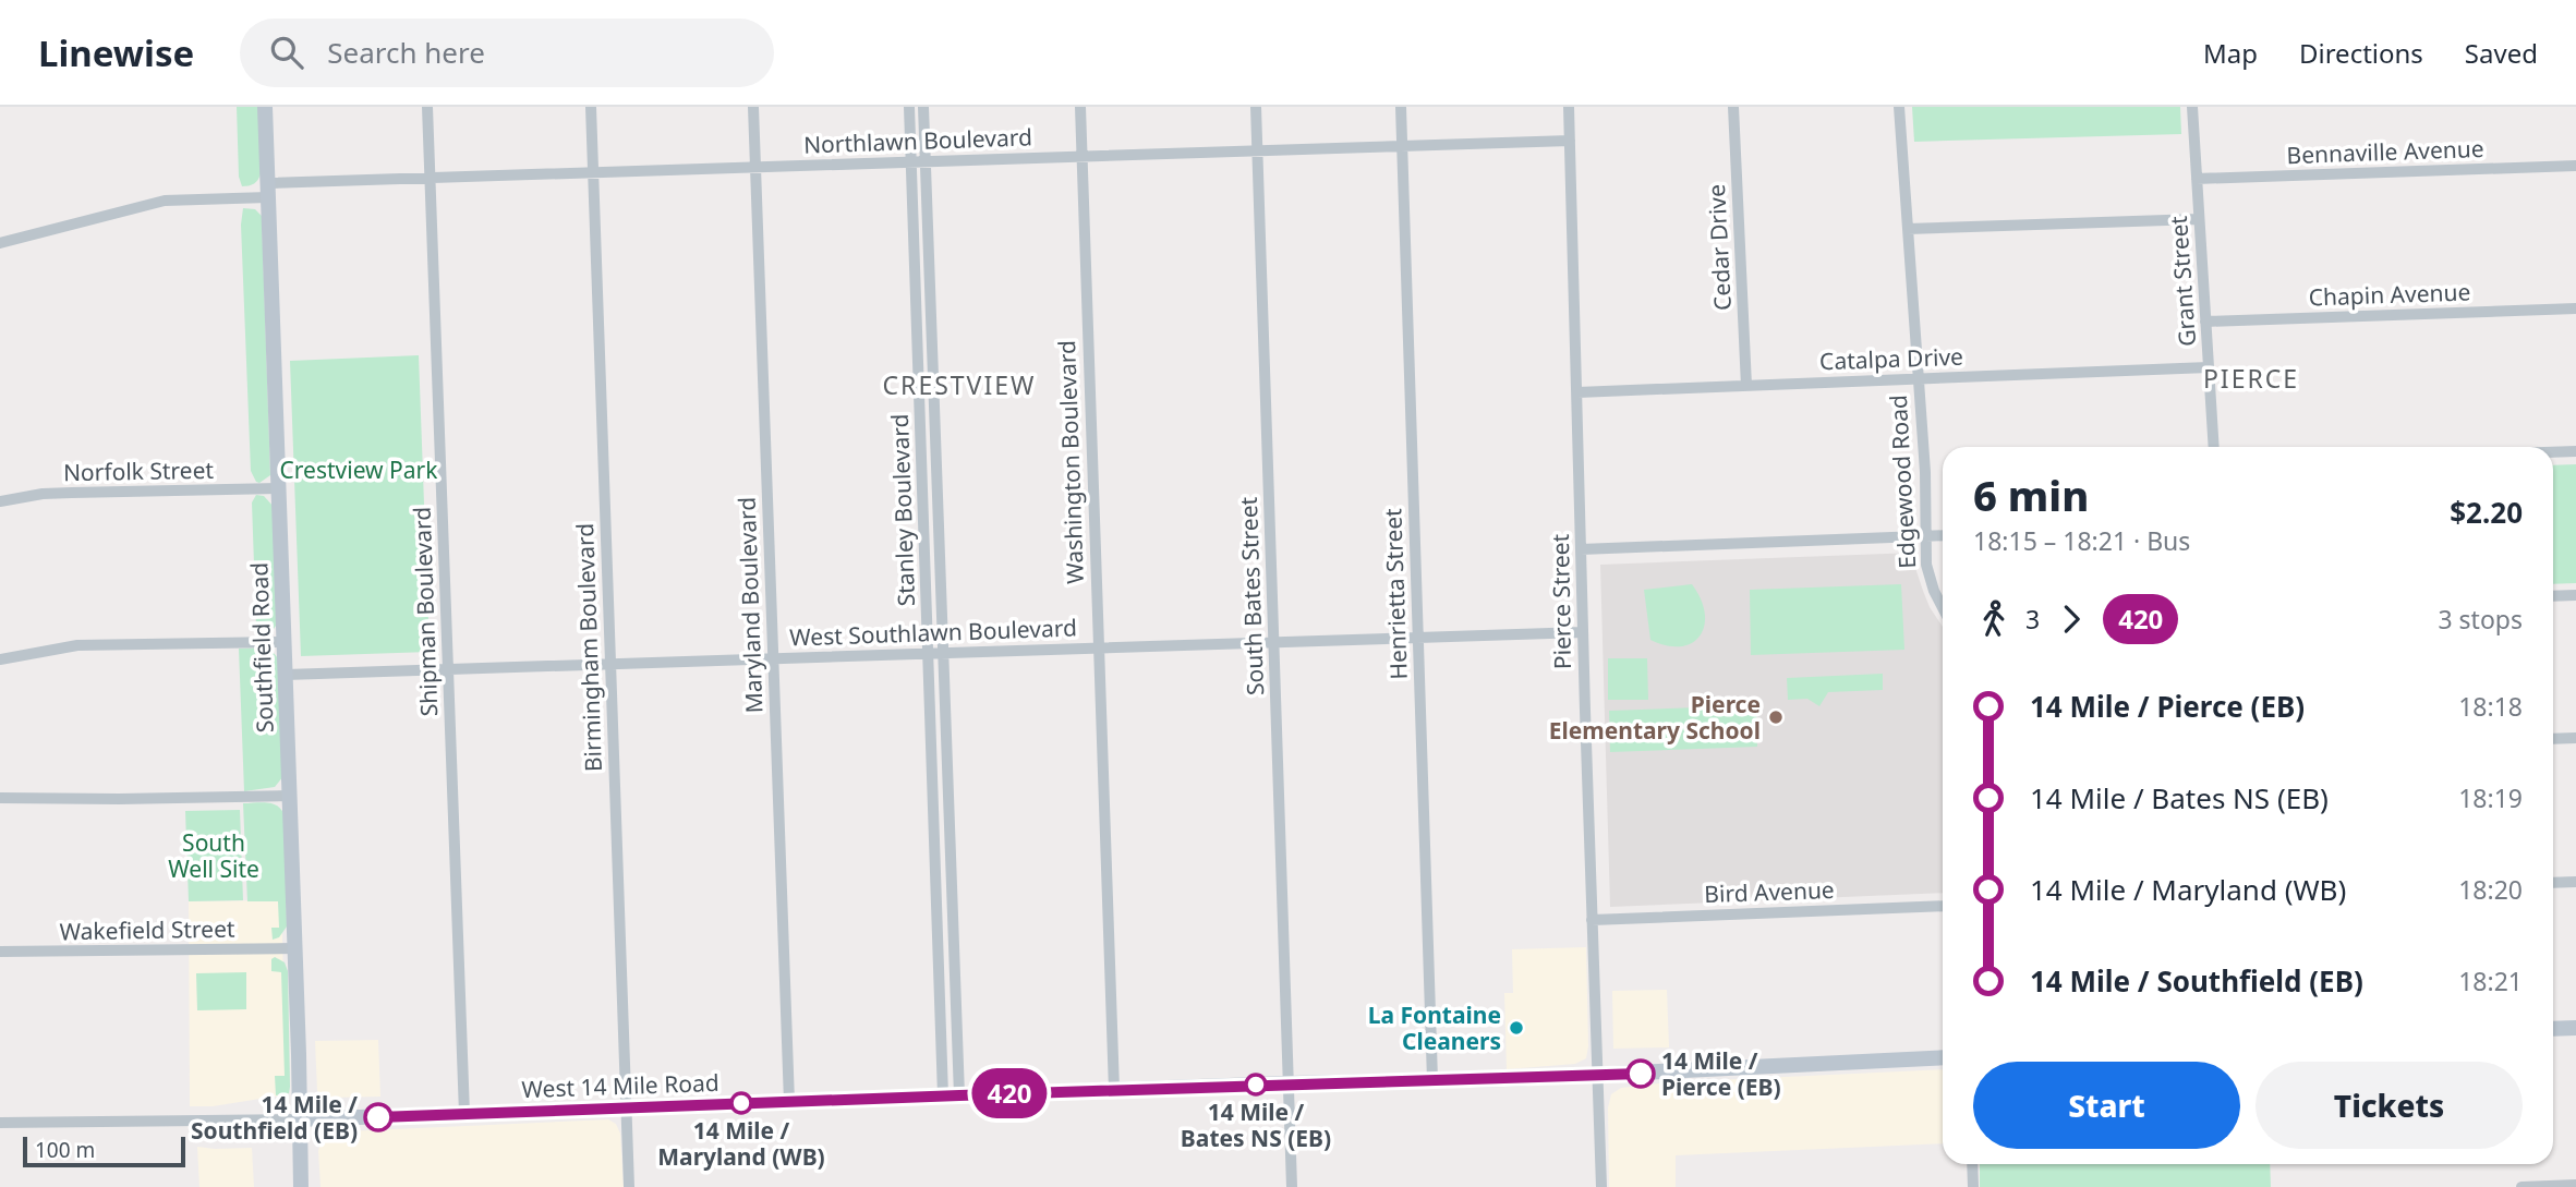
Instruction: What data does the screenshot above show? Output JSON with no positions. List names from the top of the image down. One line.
{"streets":{"main road":["Southfield Road","West 14 Mile Road"],"street":["Northlawn Boulevard","Bennaville Avenue","Cedar Drive","Grant Street","Chapin Avenue","Catalpa Drive","Washington Boulevard","Norfolk Street","Edgewood Road","Stanley Boulevard","Henrietta Street","South Bates Street","Pierce Street","Maryland Boulevard","Shipman Boulevard","West Southlawn Boulevard","Birmingham Boulevard","Bird Avenue","Wakefield Street"]},"crossings":[["Northlawn Boulevard","Washington Boulevard"],["Northlawn Boulevard","Stanley Boulevard"],["Northlawn Boulevard","Henrietta Street"],["Northlawn Boulevard","South Bates Street"],["Northlawn Boulevard","Pierce Street"],["Northlawn Boulevard","Maryland Boulevard"],["Northlawn Boulevard","Shipman Boulevard"],["Northlawn Boulevard","Southfield Road"],["Northlawn Boulevard","Birmingham Boulevard"],["Bennaville Avenue","Grant Street"],["Cedar Drive","Catalpa Drive"],["Grant Street","Chapin Avenue"],["Grant Street","Catalpa Drive"],["Catalpa Drive","Edgewood Road"],["Catalpa Drive","Pierce Street"],["Washington Boulevard","West Southlawn Boulevard"],["Washington Boulevard","West 14 Mile Road"],["Norfolk Street","Southfield Road"],["Stanley Boulevard","West Southlawn Boulevard"],["Stanley Boulevard","West 14 Mile Road"],["Henrietta Street","West Southlawn Boulevard"],["Henrietta Street","West 14 Mile Road"],["South Bates Street","West Southlawn Boulevard"],["South Bates Street","West 14 Mile Road"],["Pierce Street","West Southlawn Boulevard"],["Pierce Street","Bird Avenue"],["Pierce Street","West 14 Mile Road"],["Maryland Boulevard","West Southlawn Boulevard"],["Maryland Boulevard","West 14 Mile Road"],["Shipman Boulevard","West Southlawn Boulevard"],["Shipman Boulevard","West 14 Mile Road"],["West Southlawn Boulevard","Southfield Road"],["West Southlawn Boulevard","Birmingham Boulevard"],["Southfield Road","Wakefield Street"],["Southfield Road","West 14 Mile Road"],["Birmingham Boulevard","West 14 Mile Road"]],"districts":["PIERCE","CRESTVIEW"],"parks":["Crestview Park","South Well Site"],"places":["Pierce Elementary School","La Fontaine Cleaners","14 Mile / Pierce (EB)","14 Mile / Bates NS (EB)","14 Mile / Maryland (WB)","14 Mile / Southfield (EB)"],"lines":["bus line 420"],"scale_bar":"100 m","page":{"header":"Linewise","search":"Search here","nav":["Map","Directions","Saved"],"on_map":"420","heading":["6 min","18:15 – 18:21 · Bus","$2.20"],"legs":["3","420","3 stops"],"list":[{"name":"14 Mile / Pierce (EB)","value":"18:18"},{"name":"14 Mile / Bates NS (EB)","value":"18:19"},{"name":"14 Mile / Maryland (WB)","value":"18:20"},{"name":"14 Mile / Southfield (EB)","value":"18:21"}],"buttons":["Start","Tickets"],"scale":"100 m"}}
